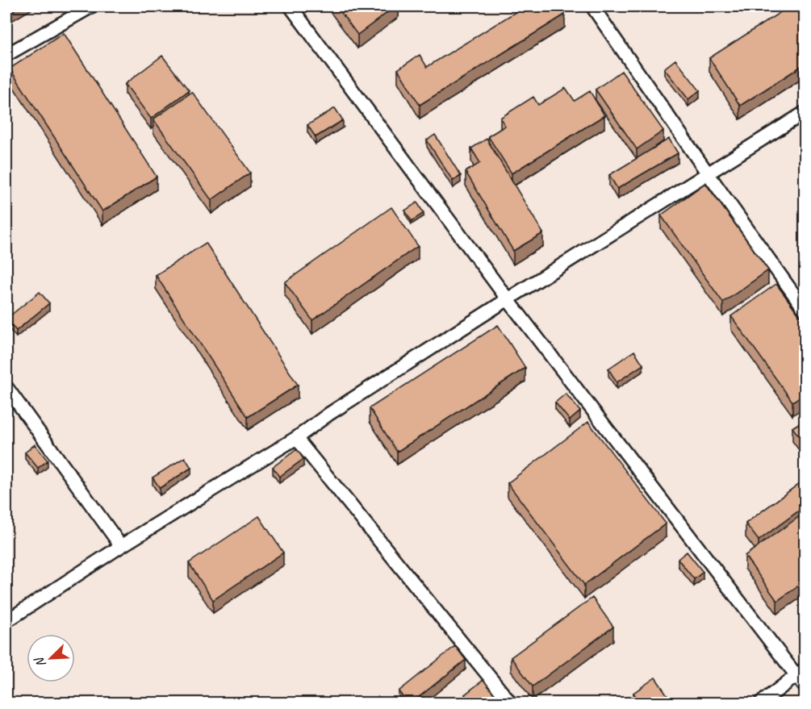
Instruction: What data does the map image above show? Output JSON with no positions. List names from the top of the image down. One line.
{"north":"bottom left"}
